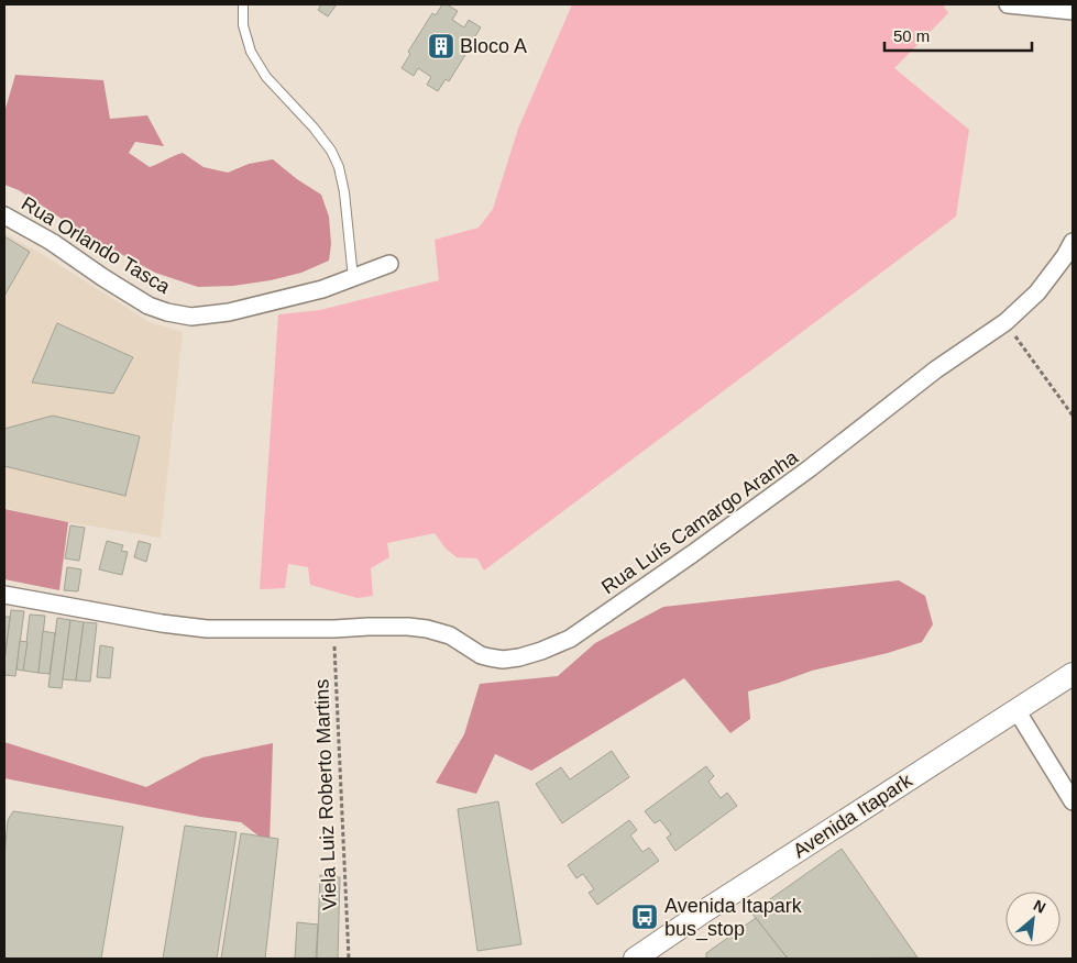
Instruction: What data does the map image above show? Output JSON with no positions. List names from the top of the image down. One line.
{"streets":{"main road":["Avenida Itapark"],"street":["Rua Orlando Tasca","Rua Luís Camargo Aranha"],"path":["Viela Luiz Roberto Martins"]},"crossings":[["Rua Luís Camargo Aranha","Viela Luiz Roberto Martins"]],"places":{"building":["Bloco A"],"bus stop":["Avenida Itapark bus_stop"]},"scale_bar":"50 m","north":"top right"}
